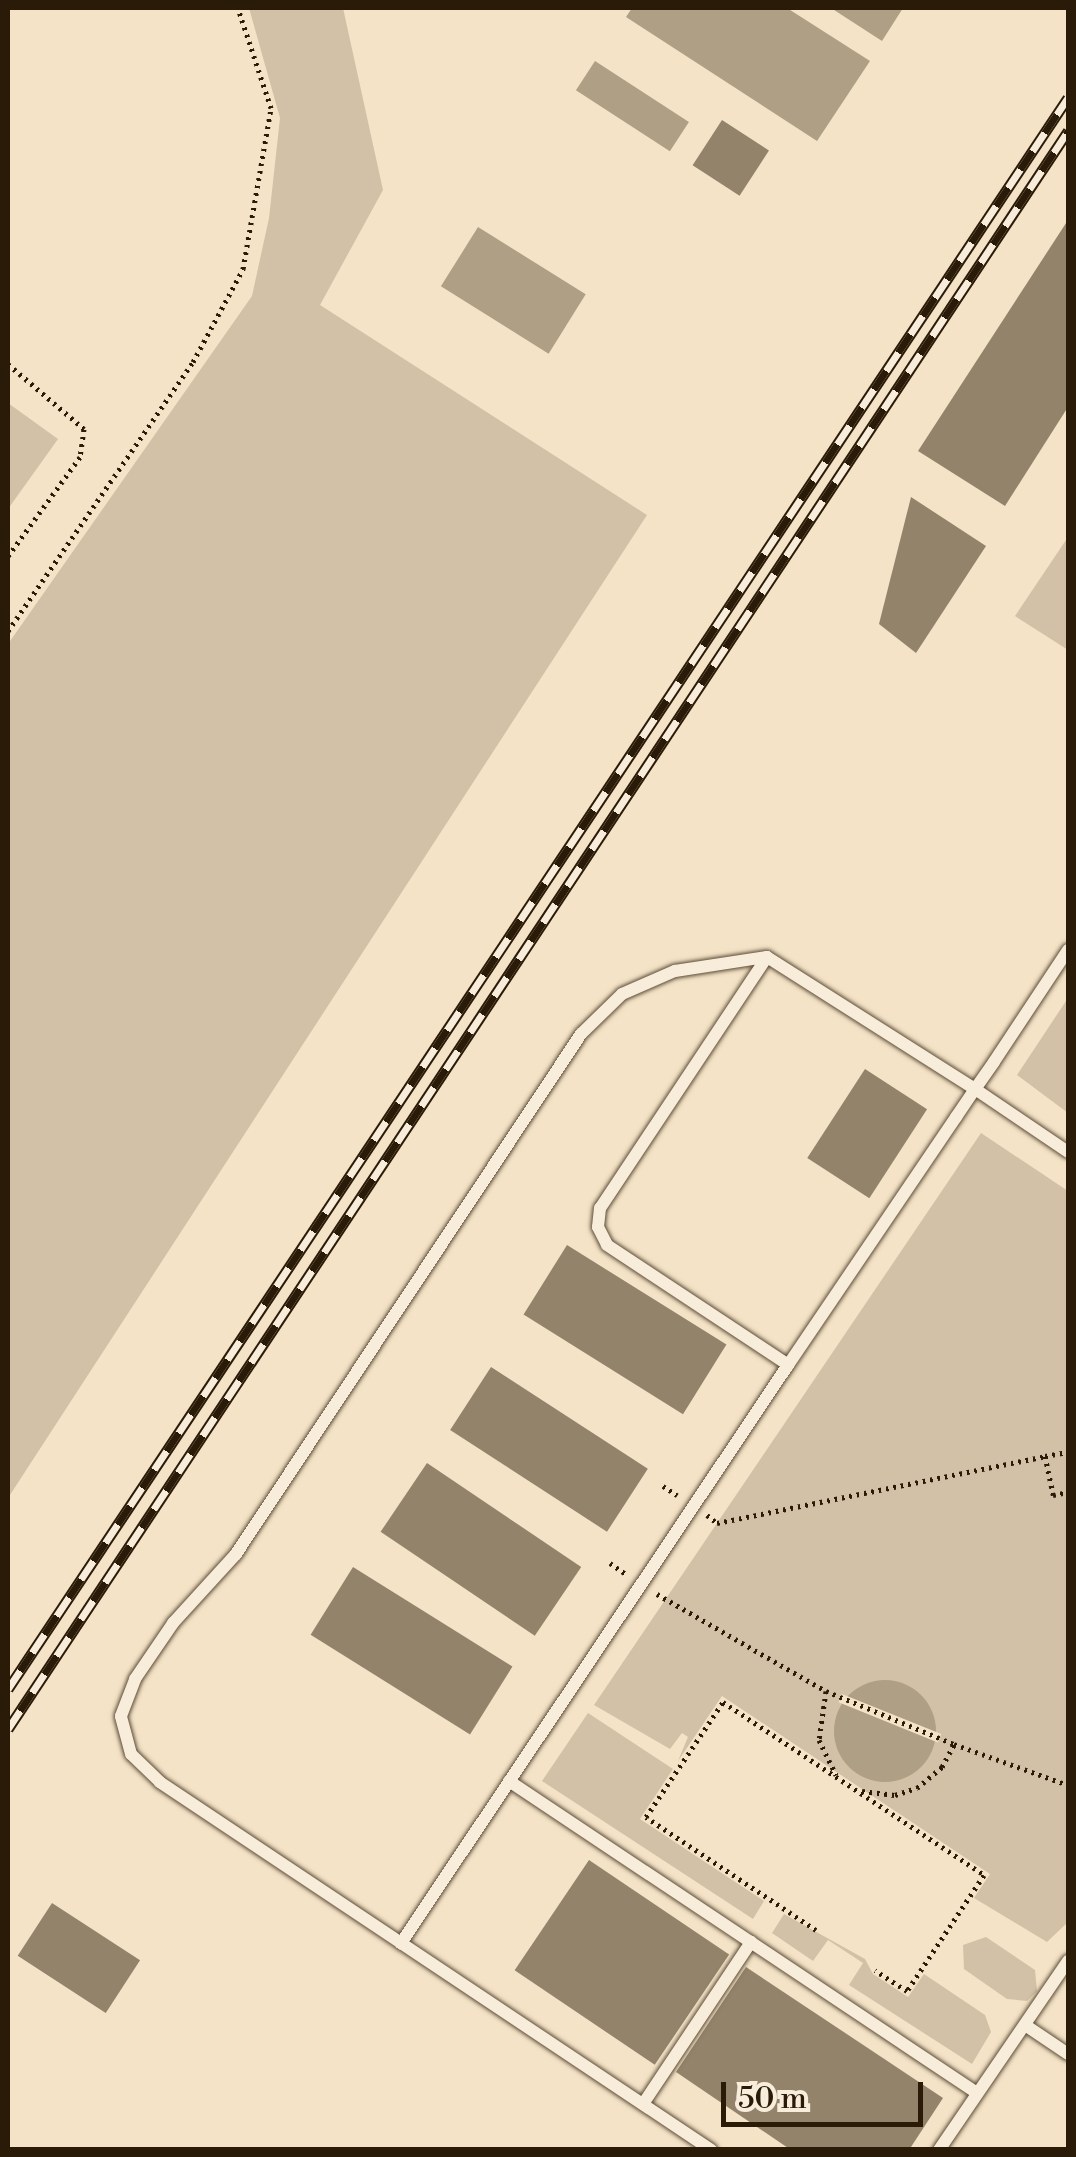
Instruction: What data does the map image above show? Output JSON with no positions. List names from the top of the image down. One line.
{"scale_bar":"50 m"}
